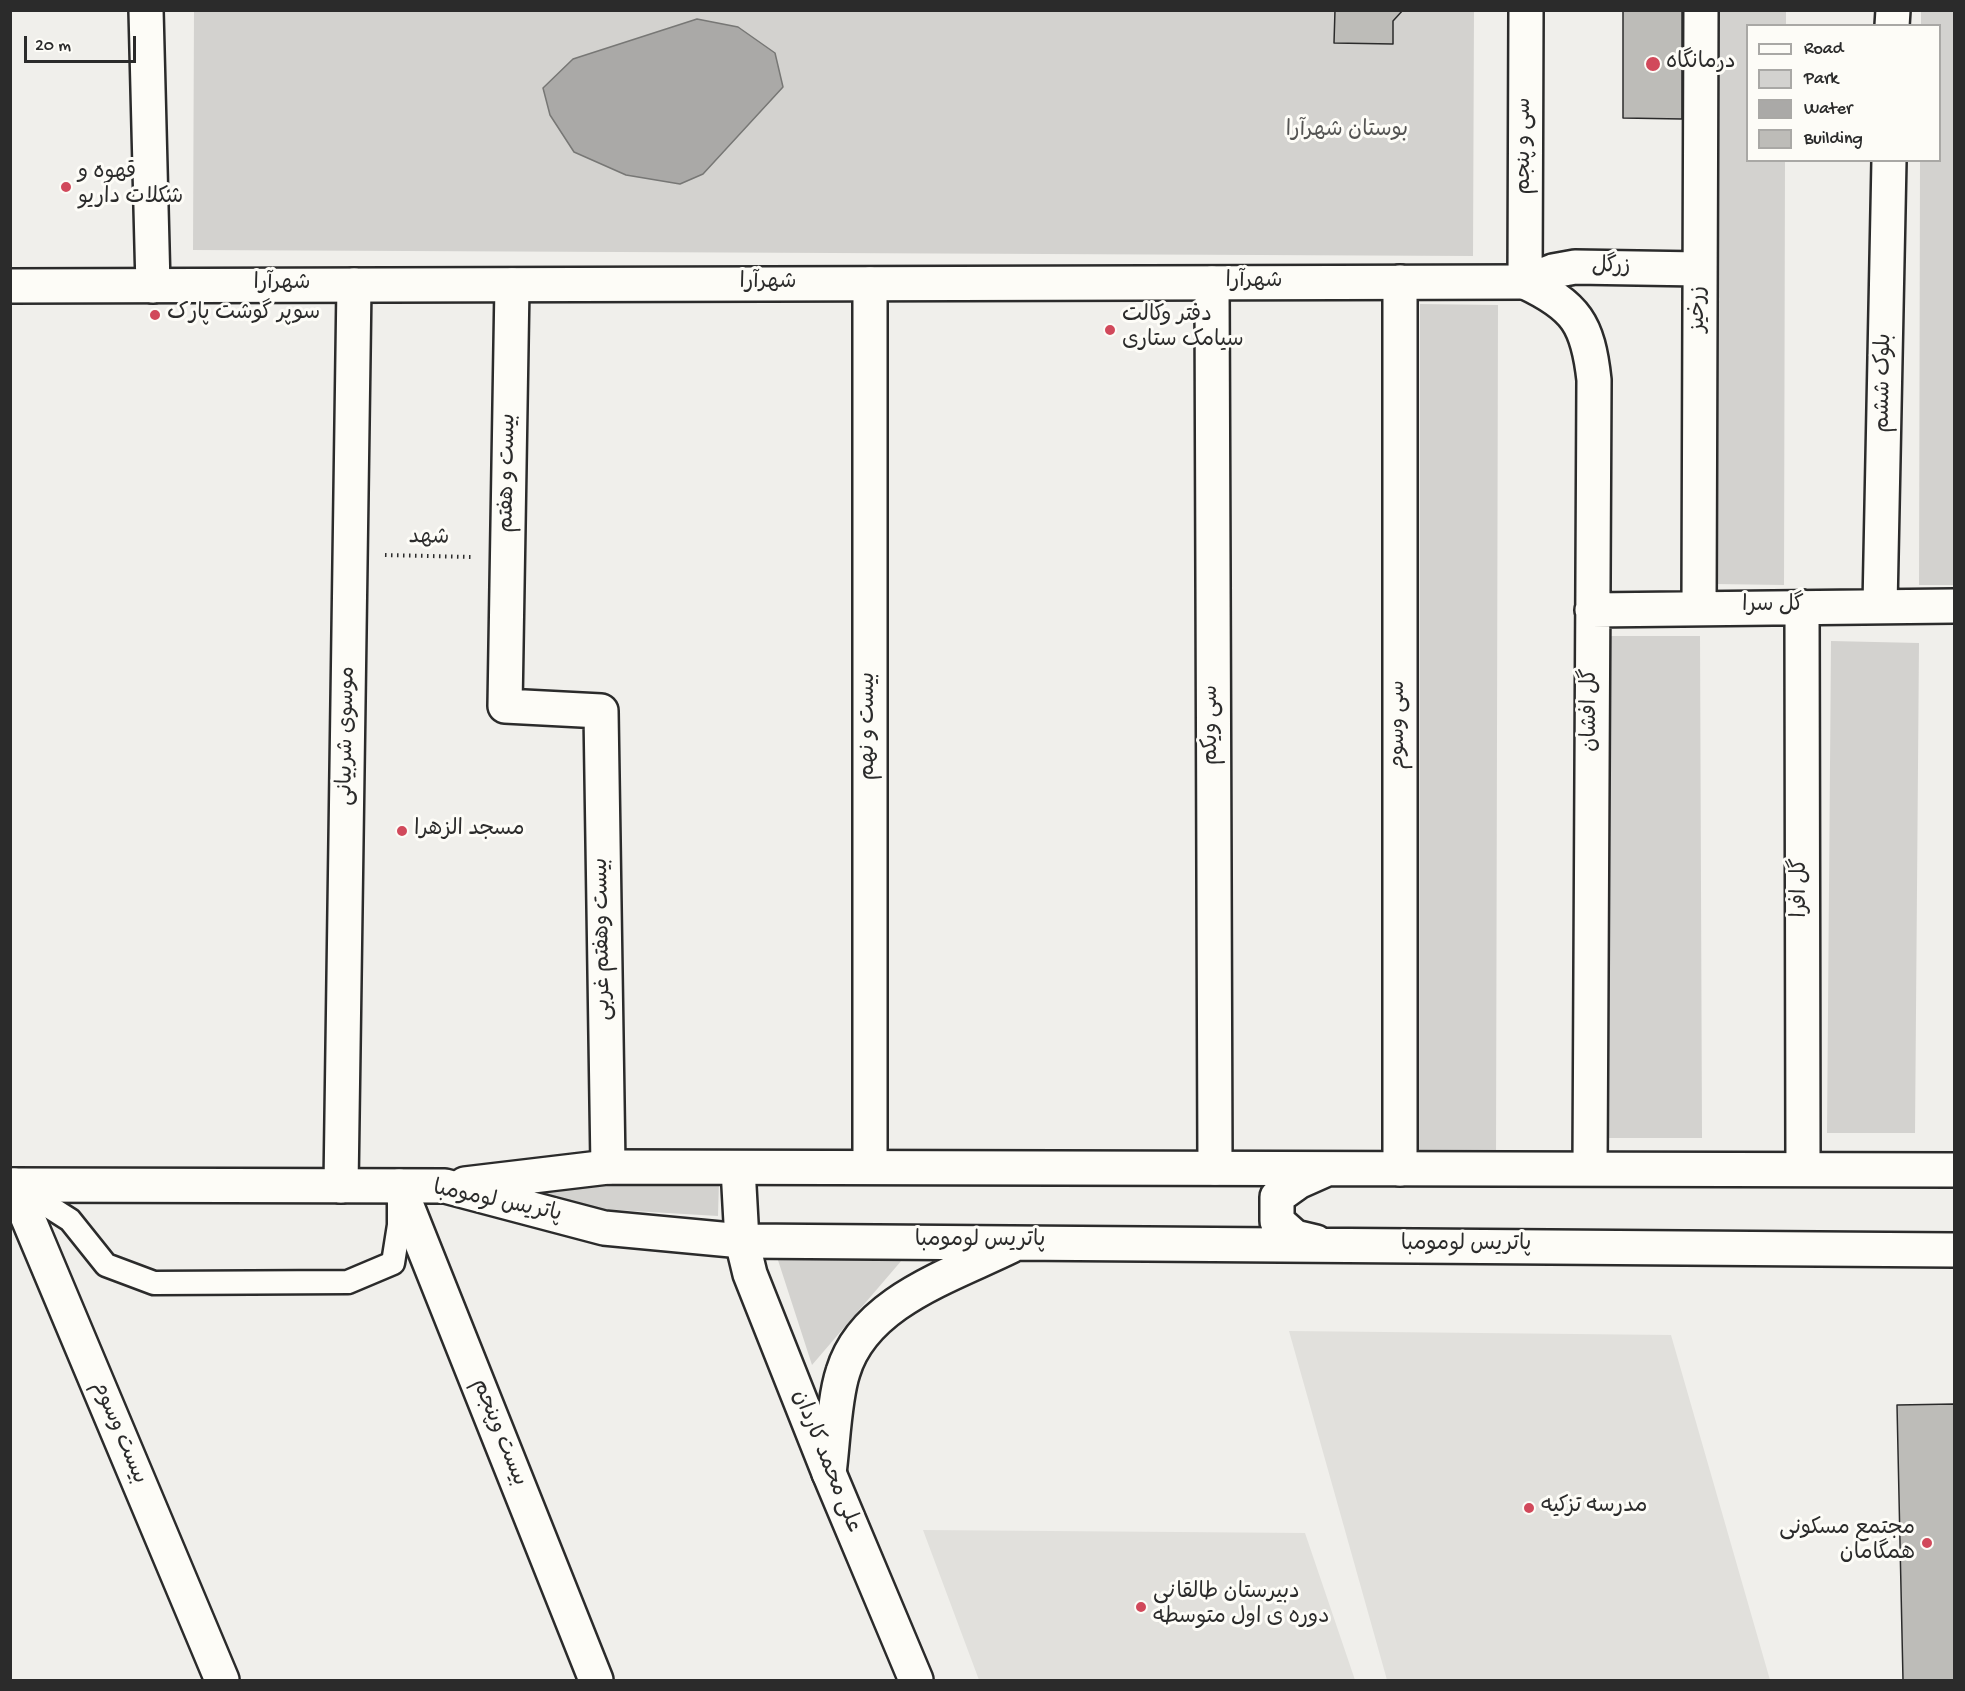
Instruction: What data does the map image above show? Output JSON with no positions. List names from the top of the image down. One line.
{"streets":{"street":["سی و پنجم","زرگل","شهرآرا","زرخیز","بلوک ششم","بیست و هفتم","گل سرا","گل افشان","سی ویکم","سی وسوم","بیست و نهم","موسوی شربیانی","گل افرا","بیست وهفتم غربی","پاتریس لومومبا","بیست وسوم","بیست وپنجم","علی محمد کاردان"],"path":["شهد"]},"crossings":[["سی و پنجم","زرگل"],["سی و پنجم","شهرآرا"],["سی و پنجم","گل افشان"],["زرگل","شهرآرا"],["زرگل","زرخیز"],["زرگل","گل افشان"],["شهرآرا","بیست و هفتم"],["شهرآرا","گل افشان"],["شهرآرا","سی ویکم"],["شهرآرا","سی وسوم"],["شهرآرا","بیست و نهم"],["شهرآرا","موسوی شربیانی"],["زرخیز","گل سرا"],["بلوک ششم","گل سرا"],["بیست و هفتم","شهد"],["بیست و هفتم","بیست وهفتم غربی"],["شهد","موسوی شربیانی"],["گل سرا","گل افشان"],["گل سرا","گل افرا"],["موسوی شربیانی","پاتریس لومومبا"],["پاتریس لومومبا","بیست وسوم"],["پاتریس لومومبا","بیست وپنجم"],["پاتریس لومومبا","علی محمد کاردان"]],"parks":["بوستان شهرآرا"],"places":["درمانگاه","قهوه و شکلات داریو","سوپر گوشت پارک","دفتر وکالت سیامک ستاری","مسجد الزهرا","مدرسه تزکیه","مجتمع مسکونی همگامان","دبیرستان طالقانی دوره ی اول متوسطه"],"legend":["Road","Park","Water","Building"],"scale_bar":"20 m"}
